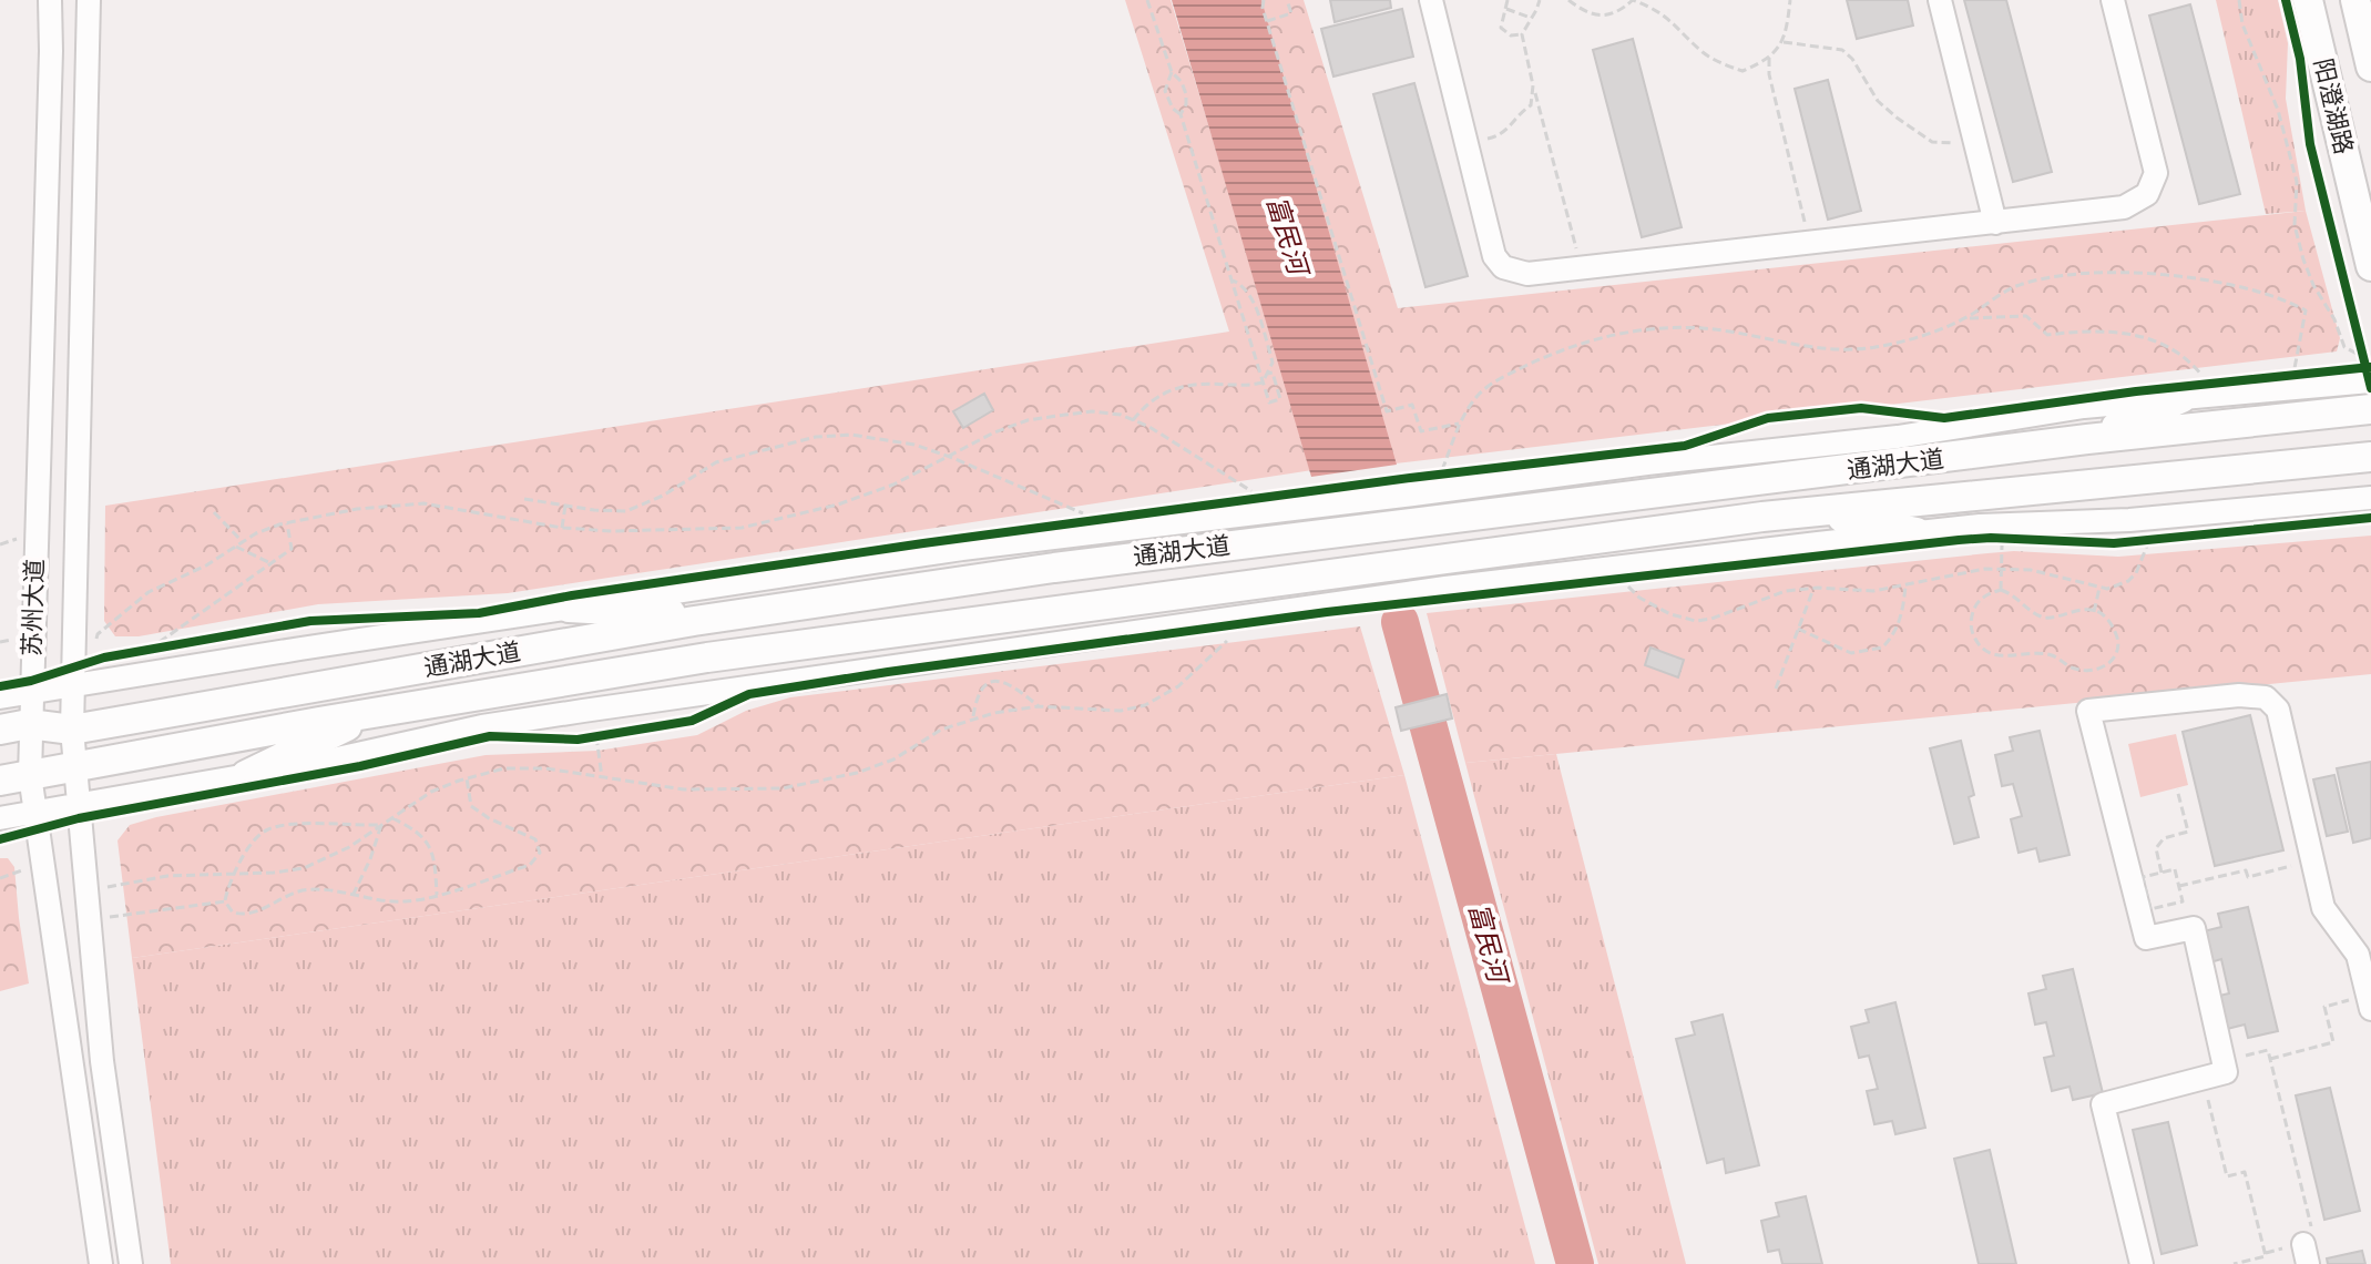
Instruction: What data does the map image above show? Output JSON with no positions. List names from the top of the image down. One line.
{"streets":{"main road":["阳澄湖路","通湖大道"],"street":["苏州大道"]},"crossings":[["通湖大道","苏州大道"]],"water":["富民河"]}
